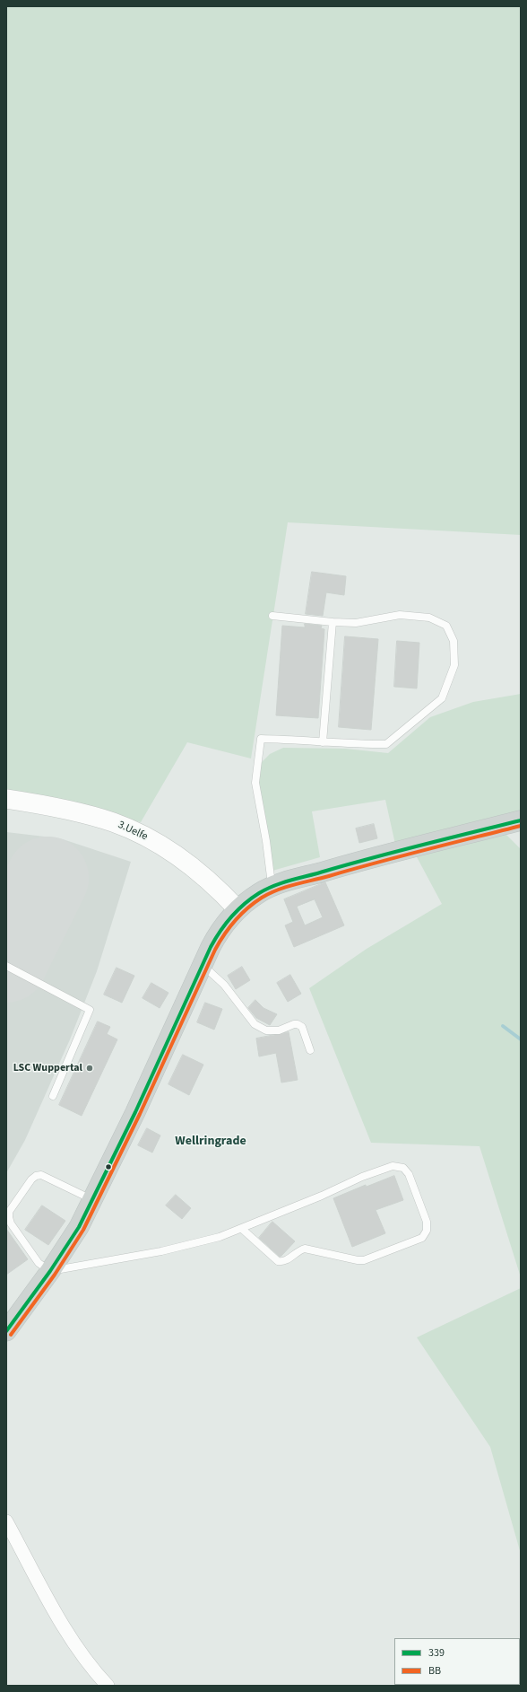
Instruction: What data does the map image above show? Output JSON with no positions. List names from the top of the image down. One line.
{"streets":{"street":["3.Uelfe"]},"districts":["Wellringrade"],"places":["LSC Wuppertal"],"lines":["transit line 339","transit line BB"],"legend":["339","BB"]}
